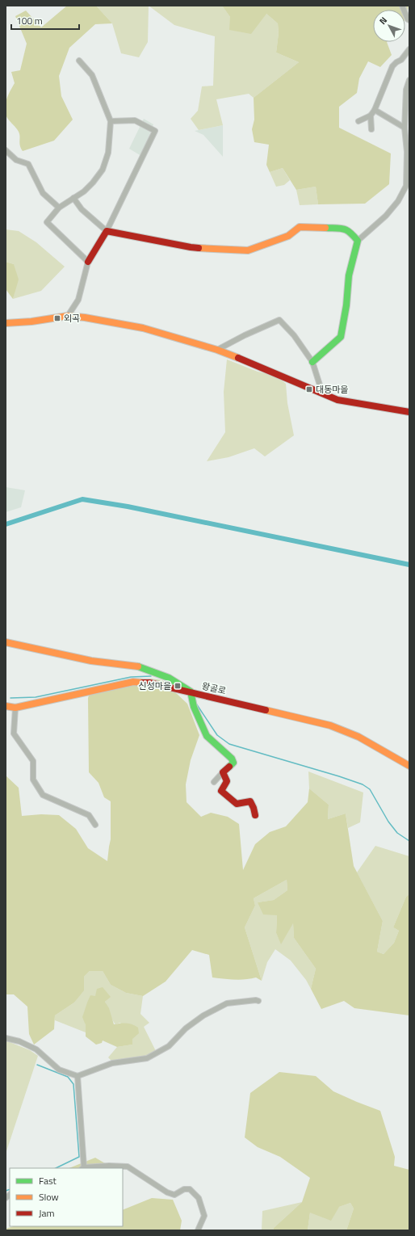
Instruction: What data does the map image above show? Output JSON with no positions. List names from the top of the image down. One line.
{"streets":{"street":["왕골로"]},"places":{"transit":["외곡","대동마을","신성마을"]},"legend":["Fast","Slow","Jam"],"scale_bar":"100 m","north":"top left"}
